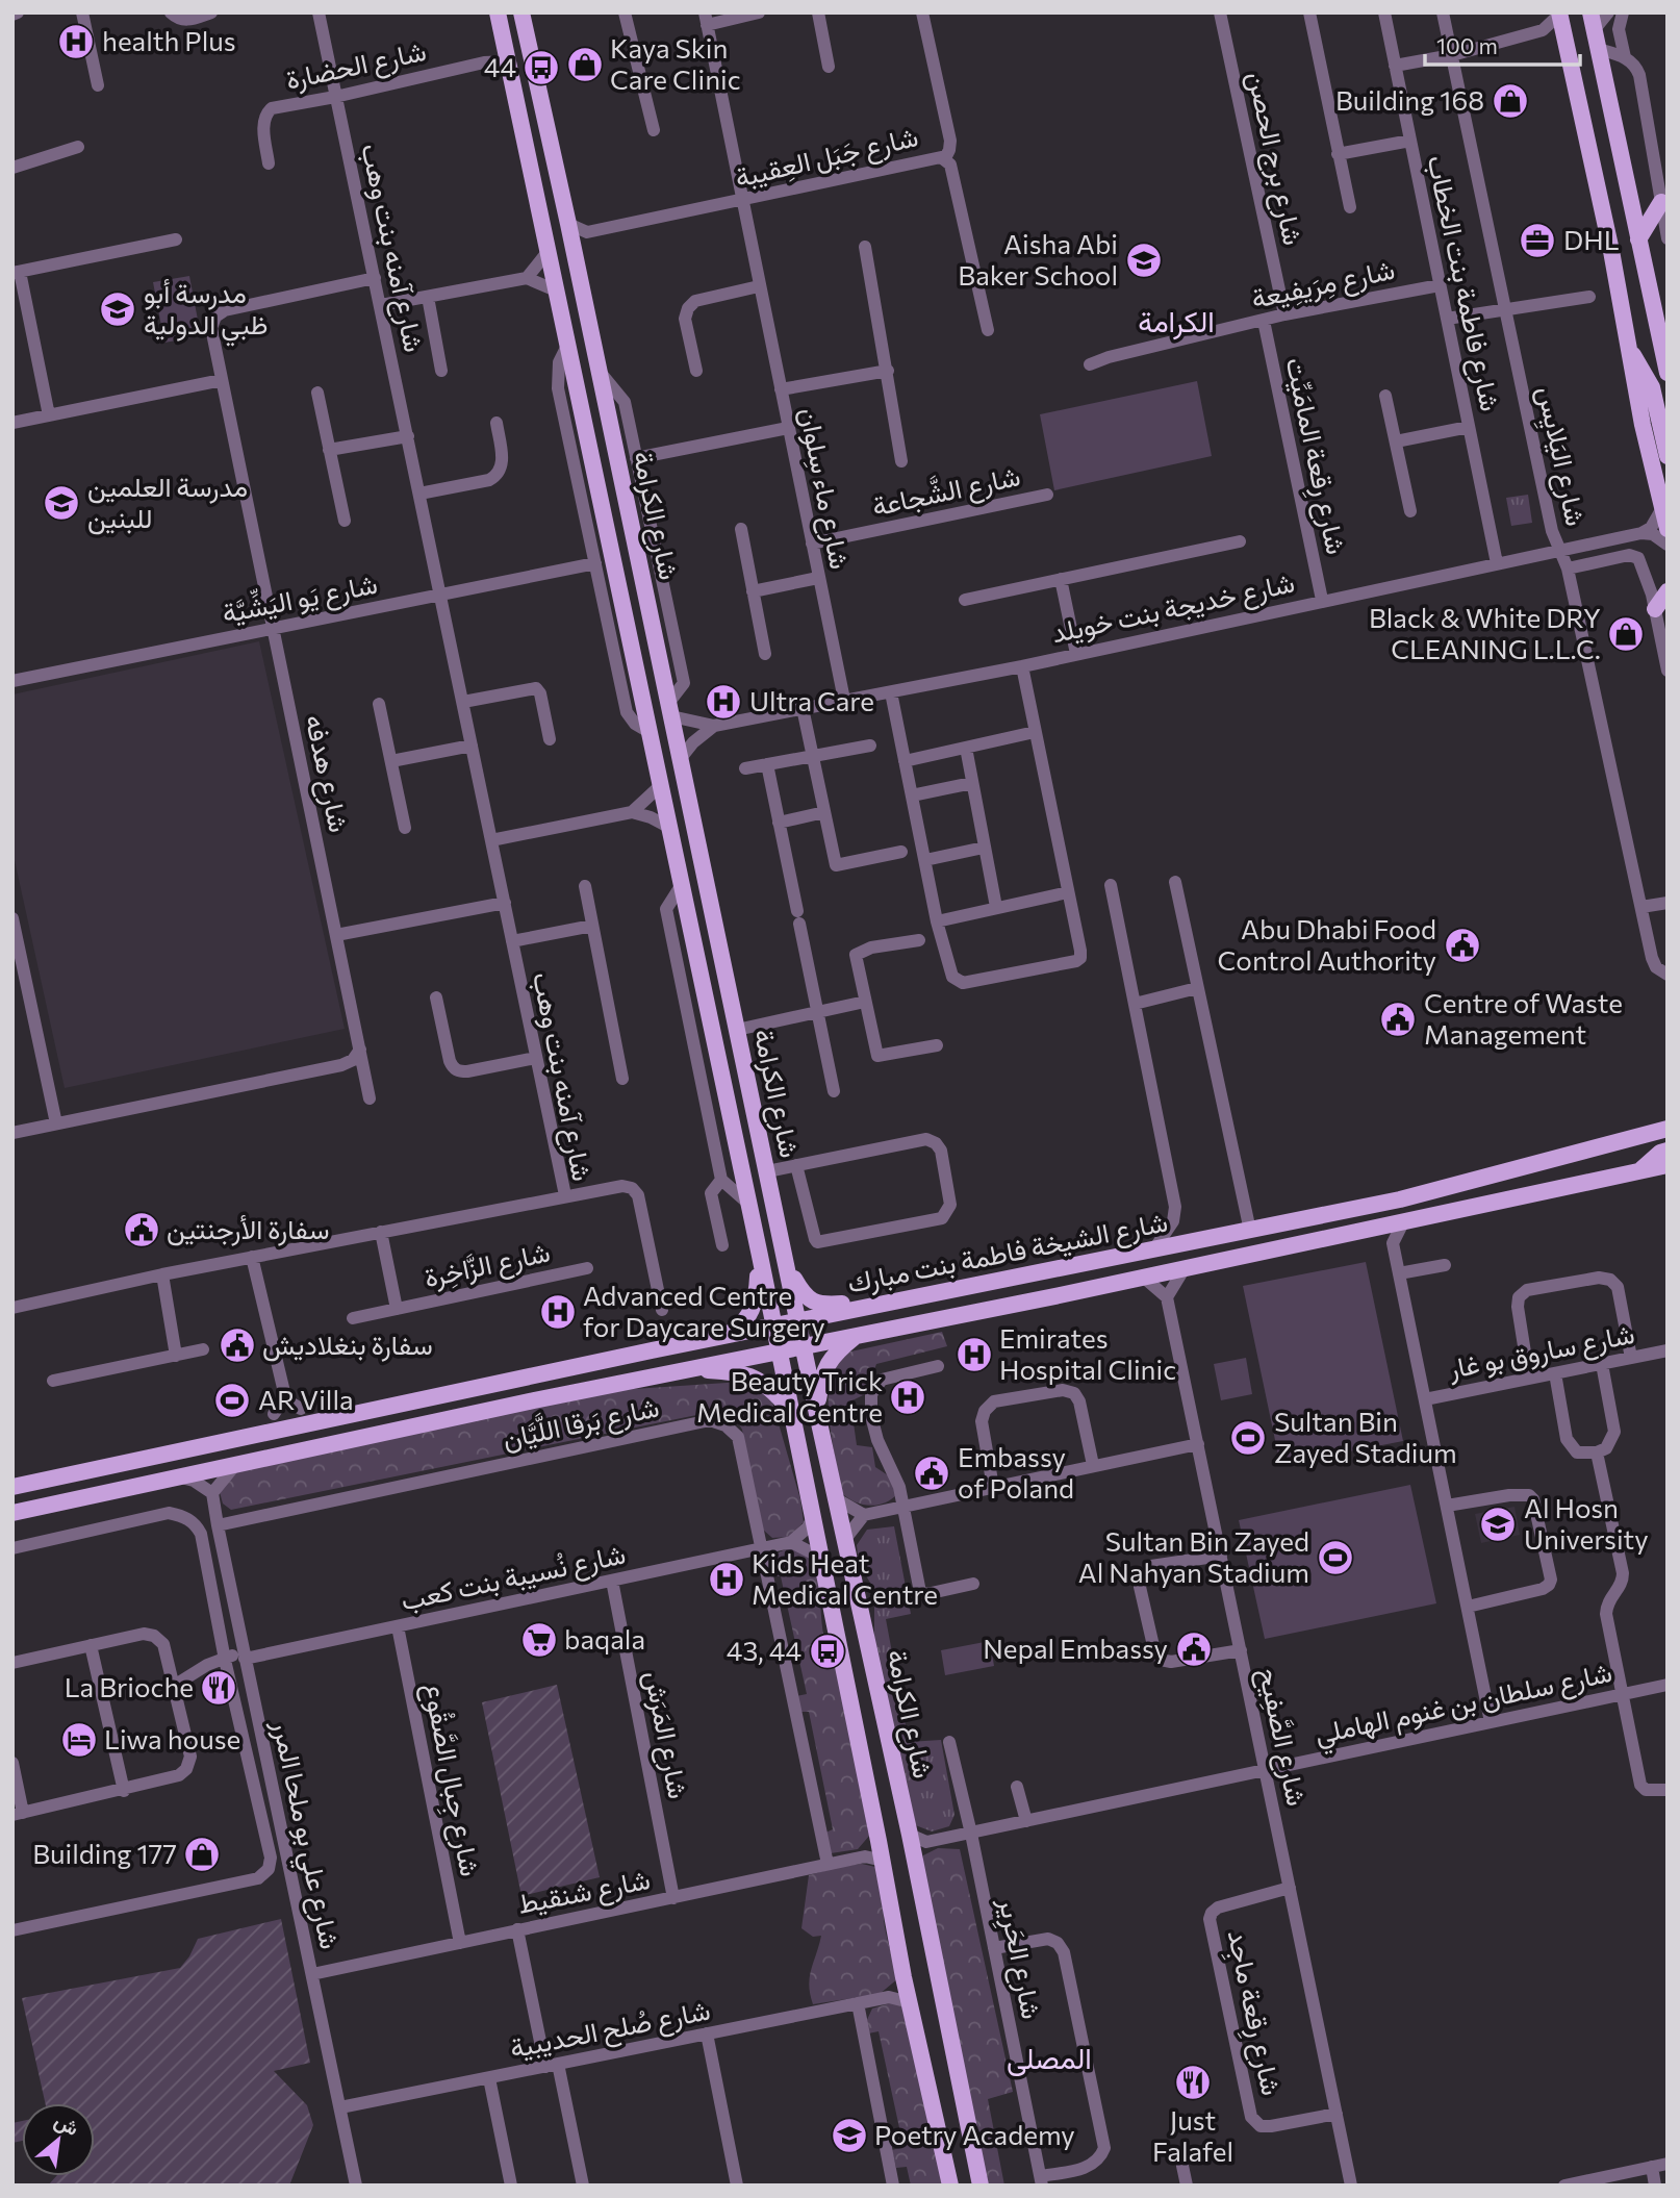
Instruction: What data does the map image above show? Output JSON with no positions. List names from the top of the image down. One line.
{"streets":{"main road":["شارع الكرامة","شارع الشيخة فاطمة بنت مبارك"],"street":["شارع الحضارة","شارع جَبَل العِقيبة","شارع برج الحصن","شارع آمنه بنت وهب","شارع فاطمة بنت الخطاب","شارع مِرَيفِيعة","شارع رِقعة المامَيِّت","شارع اليَلايِس","شارع ماء سِلوان","شارع الشَّجاعة","شارع يَو اليَشِّيَّة","شارع خديجة بنت خويلد","شارع هدفه","شارع الزَّاخِرة","شارع ساروق بو غار","شارع بَرقا اللَّيَّان","شارع نُسيبة بنت كعب","شارع سلطان بن غنوم الهاملي","شارع المَرَش","شارع الصَّفِيح","شارع جِبال الصَّقُوع","شارع علي بو ملحا المرر","شارع شنقيط","شارع الحَرِير","شارع رِقعة ماجِد","شارع صُلح الحديبية"]},"crossings":[["شارع الحضارة","شارع آمنه بنت وهب"],["شارع الحضارة","شارع الكرامة"],["شارع جَبَل العِقيبة","شارع ماء سِلوان"],["شارع برج الحصن","شارع مِرَيفِيعة"],["شارع آمنه بنت وهب","شارع يَو اليَشِّيَّة"],["شارع آمنه بنت وهب","شارع هدفه"],["شارع آمنه بنت وهب","شارع الزَّاخِرة"],["شارع فاطمة بنت الخطاب","شارع مِرَيفِيعة"],["شارع فاطمة بنت الخطاب","شارع خديجة بنت خويلد"],["شارع مِرَيفِيعة","شارع رِقعة المامَيِّت"],["شارع رِقعة المامَيِّت","شارع خديجة بنت خويلد"],["شارع اليَلايِس","شارع خديجة بنت خويلد"],["شارع ماء سِلوان","شارع الشَّجاعة"],["شارع ماء سِلوان","شارع خديجة بنت خويلد"],["شارع الكرامة","شارع خديجة بنت خويلد"],["شارع الكرامة","شارع الشيخة فاطمة بنت مبارك"],["شارع الكرامة","شارع شنقيط"],["شارع الكرامة","شارع صُلح الحديبية"],["شارع يَو اليَشِّيَّة","شارع هدفه"],["شارع بَرقا اللَّيَّان","شارع نُسيبة بنت كعب"],["شارع بَرقا اللَّيَّان","شارع علي بو ملحا المرر"],["شارع بَرقا اللَّيَّان","شارع شنقيط"],["شارع نُسيبة بنت كعب","شارع المَرَش"],["شارع نُسيبة بنت كعب","شارع جِبال الصَّقُوع"],["شارع نُسيبة بنت كعب","شارع علي بو ملحا المرر"],["شارع سلطان بن غنوم الهاملي","شارع الصَّفِيح"],["شارع سلطان بن غنوم الهاملي","شارع الحَرِير"],["شارع المَرَش","شارع شنقيط"],["شارع الصَّفِيح","شارع رِقعة ماجِد"],["شارع جِبال الصَّقُوع","شارع شنقيط"],["شارع علي بو ملحا المرر","شارع شنقيط"],["شارع علي بو ملحا المرر","شارع صُلح الحديبية"]],"districts":["الكرامة","المصلى"],"places":{"hospital":["health Plus","Ultra Care","Advanced Centre for Daycare Surgery","Emirates Hospital Clinic","Beauty Trick Medical Centre","Kids Heat Medical Centre"],"shop":["Kaya Skin Care Clinic","Building 168","Black & White DRY CLEANING L.L.C.","Building 177"],"bus stop":["44","43, 44"],"office":["DHL"],"school or university":["Aisha Abi Baker School","مدرسة أبو ظبي الدولية","مدرسة العلمين للبنين","Al Hosn University","Poetry Academy"],"public building":["Abu Dhabi Food Control Authority","Centre of Waste Management","سفارة الأرجنتين","سفارة بنغلاديش","Embassy of Poland","Nepal Embassy"],"sports":["AR Villa","Sultan Bin Zayed Stadium","Sultan Bin Zayed Al Nahyan Stadium"],"supermarket":["baqala"],"restaurant":["La Brioche","Just Falafel"],"hotel":["Liwa house"]},"scale_bar":"100 m","north":"top right"}
